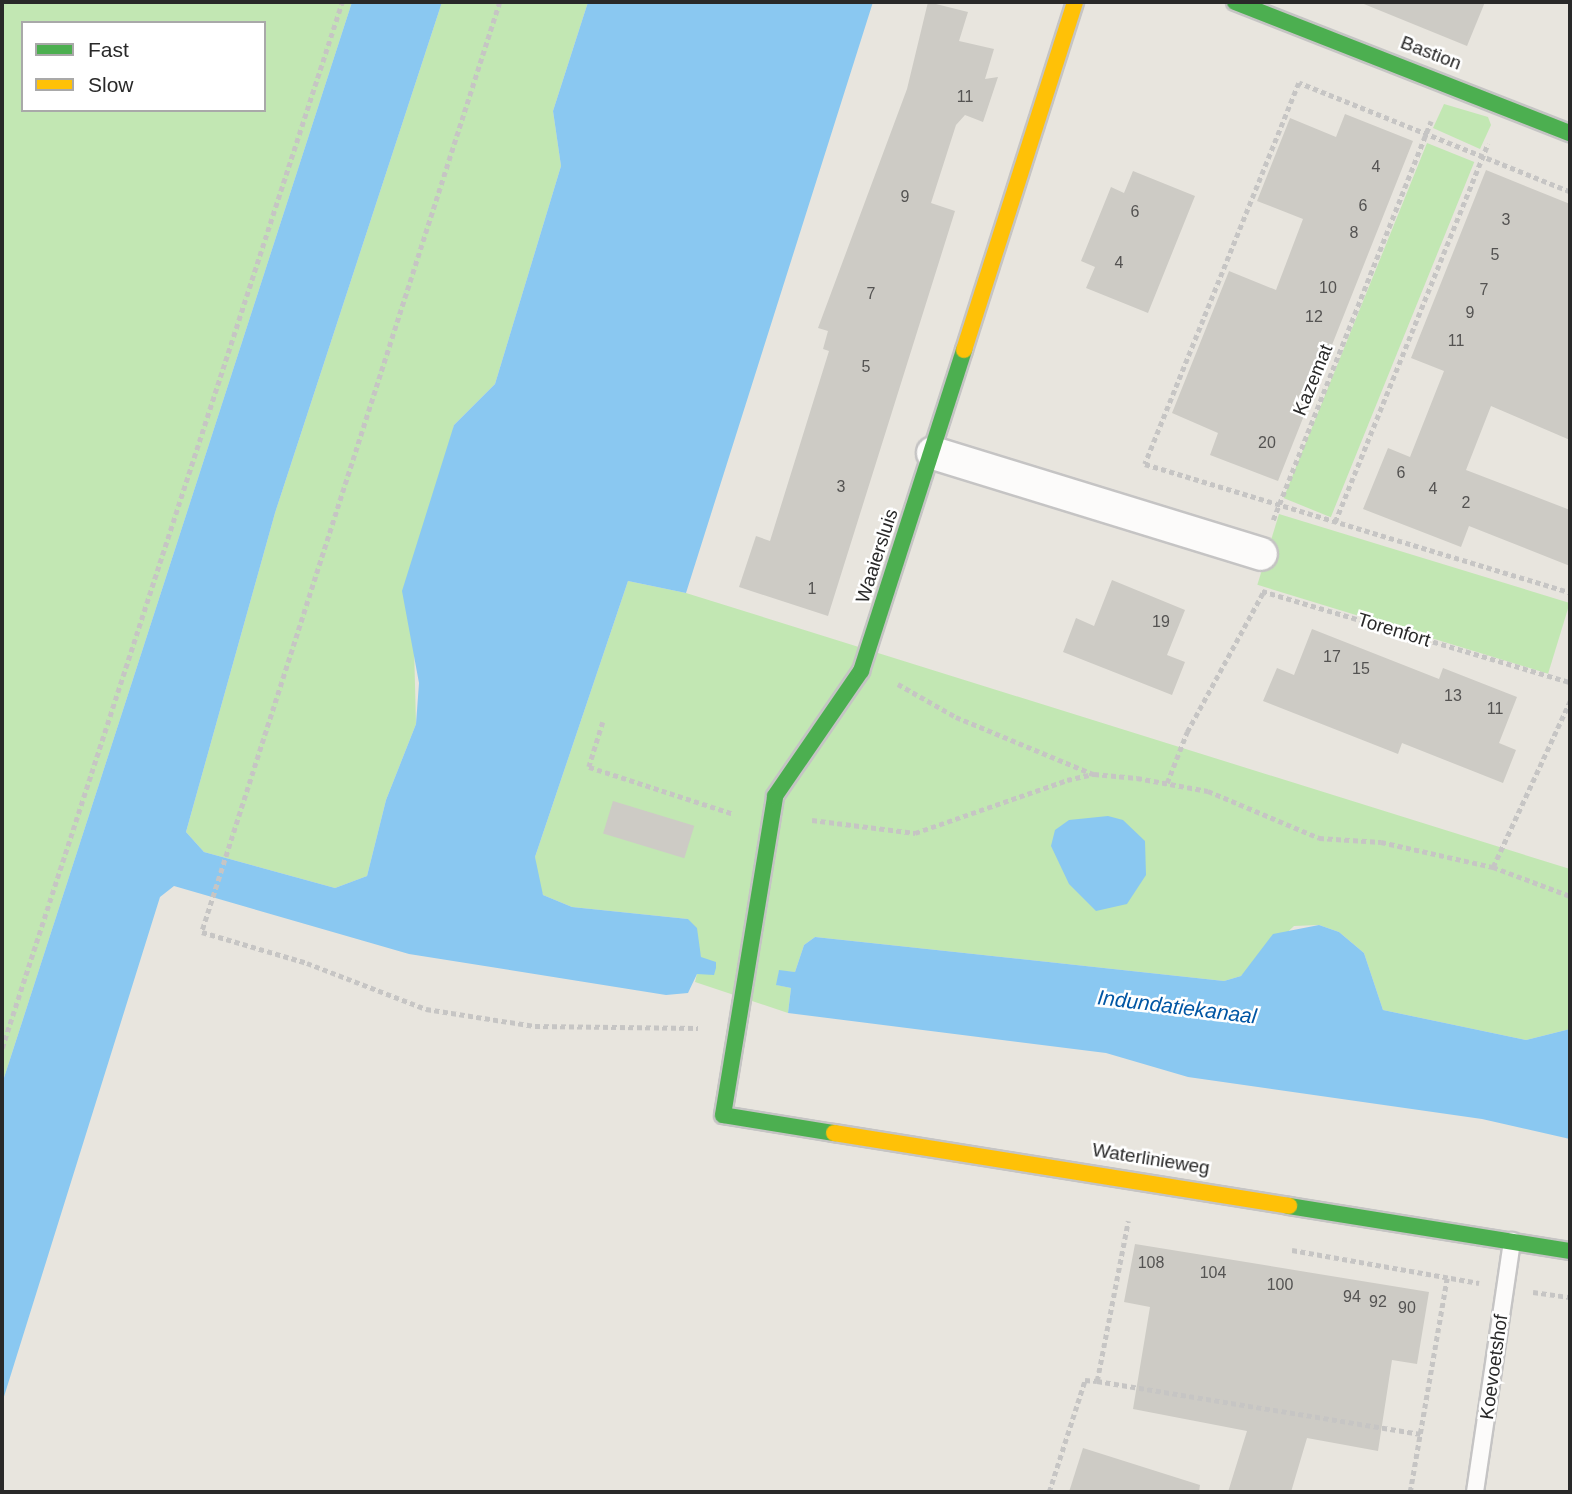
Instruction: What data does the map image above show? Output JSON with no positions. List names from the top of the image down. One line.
{"streets":{"street":["Bastion","Waaiersluis","Waterlinieweg"],"lane":["Koevoetshof"],"path":["Kazemat","Torenfort"]},"crossings":[["Waaiersluis","Waterlinieweg"],["Waterlinieweg","Koevoetshof"]],"water":["Indundatiekanaal"],"house_numbers":["11","4","9","6","6","3","8","5","4","10","7","7","9","12","11","5","20","6","3","4","2","1","19","17","15","13","11","108","104","100","94","92","90"],"legend":["Fast","Slow"]}
